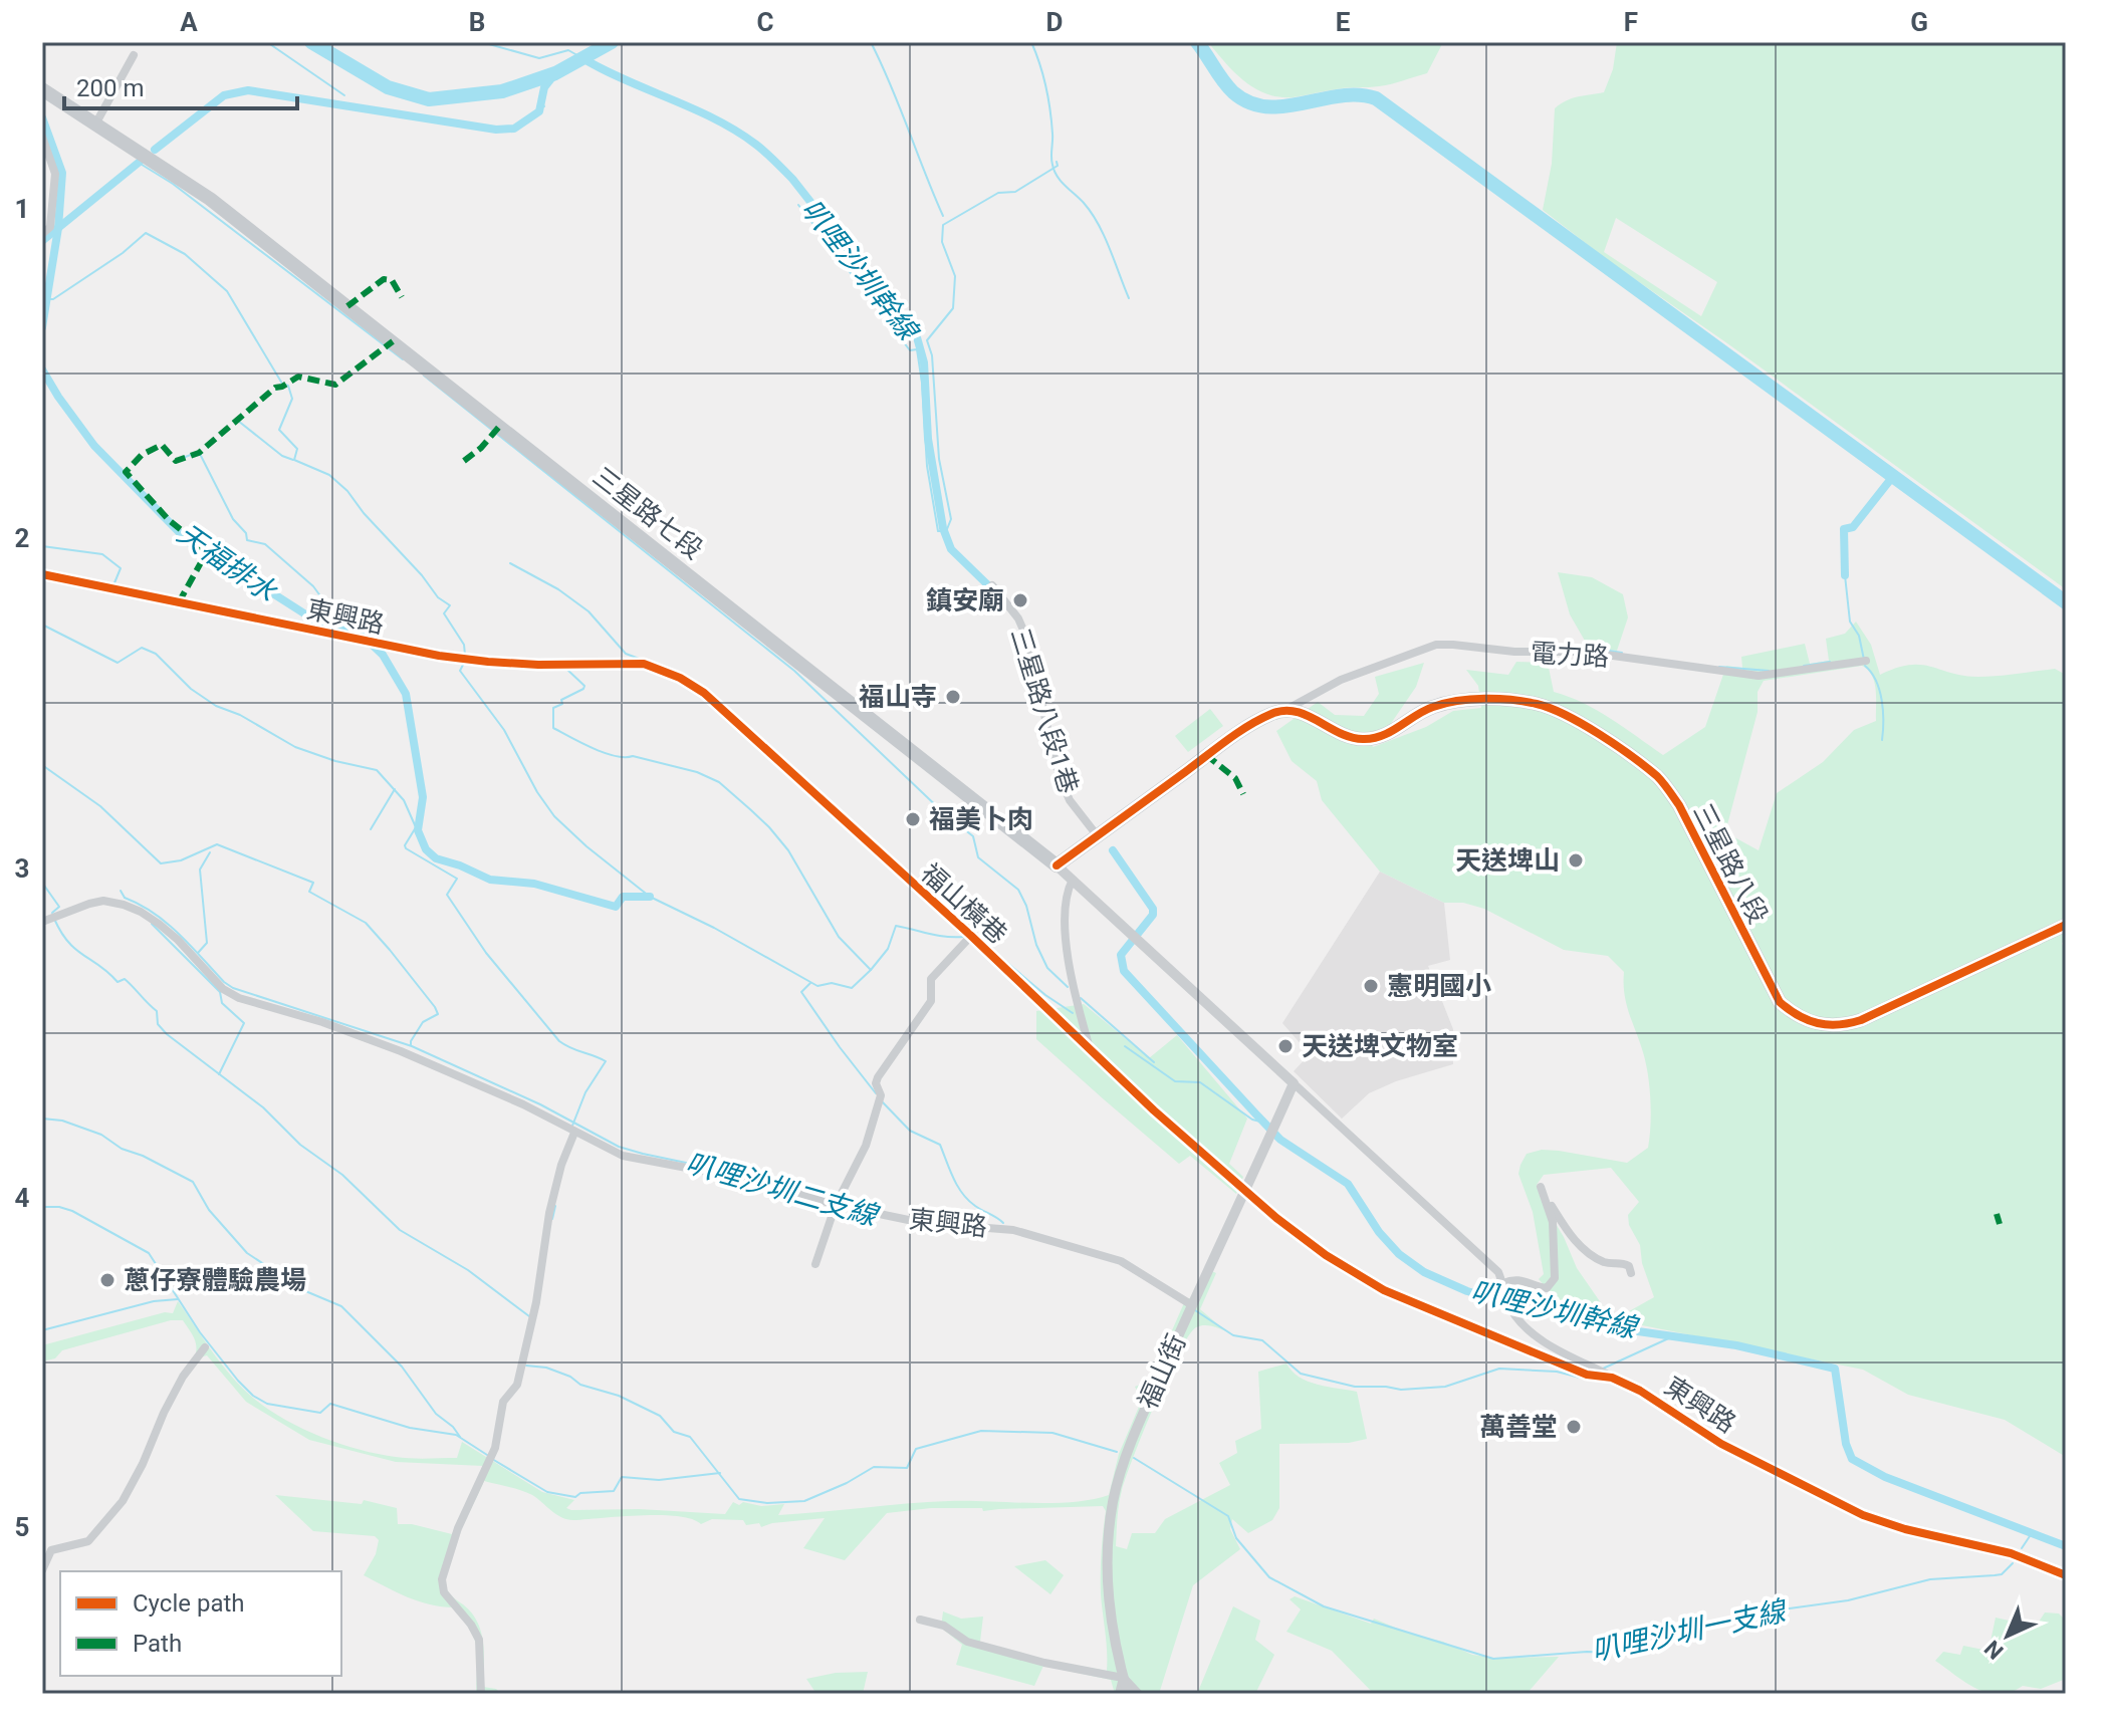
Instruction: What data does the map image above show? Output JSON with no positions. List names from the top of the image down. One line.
{"streets":{"main road":["三星路七段","三星路八段"],"street":["東興路","電力路","三星路八段1巷","福山橫巷","福山街"]},"crossings":[["東興路","福山橫巷"],["東興路","福山街"],["電力路","三星路八段"],["福山橫巷","福山街"]],"water":["叭哩沙圳幹線","天福排水","叭哩沙圳二支線","叭哩沙圳一支線"],"places":["鎮安廟","福山寺","福美卜肉","天送埤山","憲明國小","天送埤文物室","蔥仔寮體驗農場","萬善堂"],"legend":["Cycle path","Path"],"scale_bar":"200 m","north":"bottom left","grid":{"columns":["A","B","C","D","E","F","G"],"rows":["1","2","3","4","5"]}}
